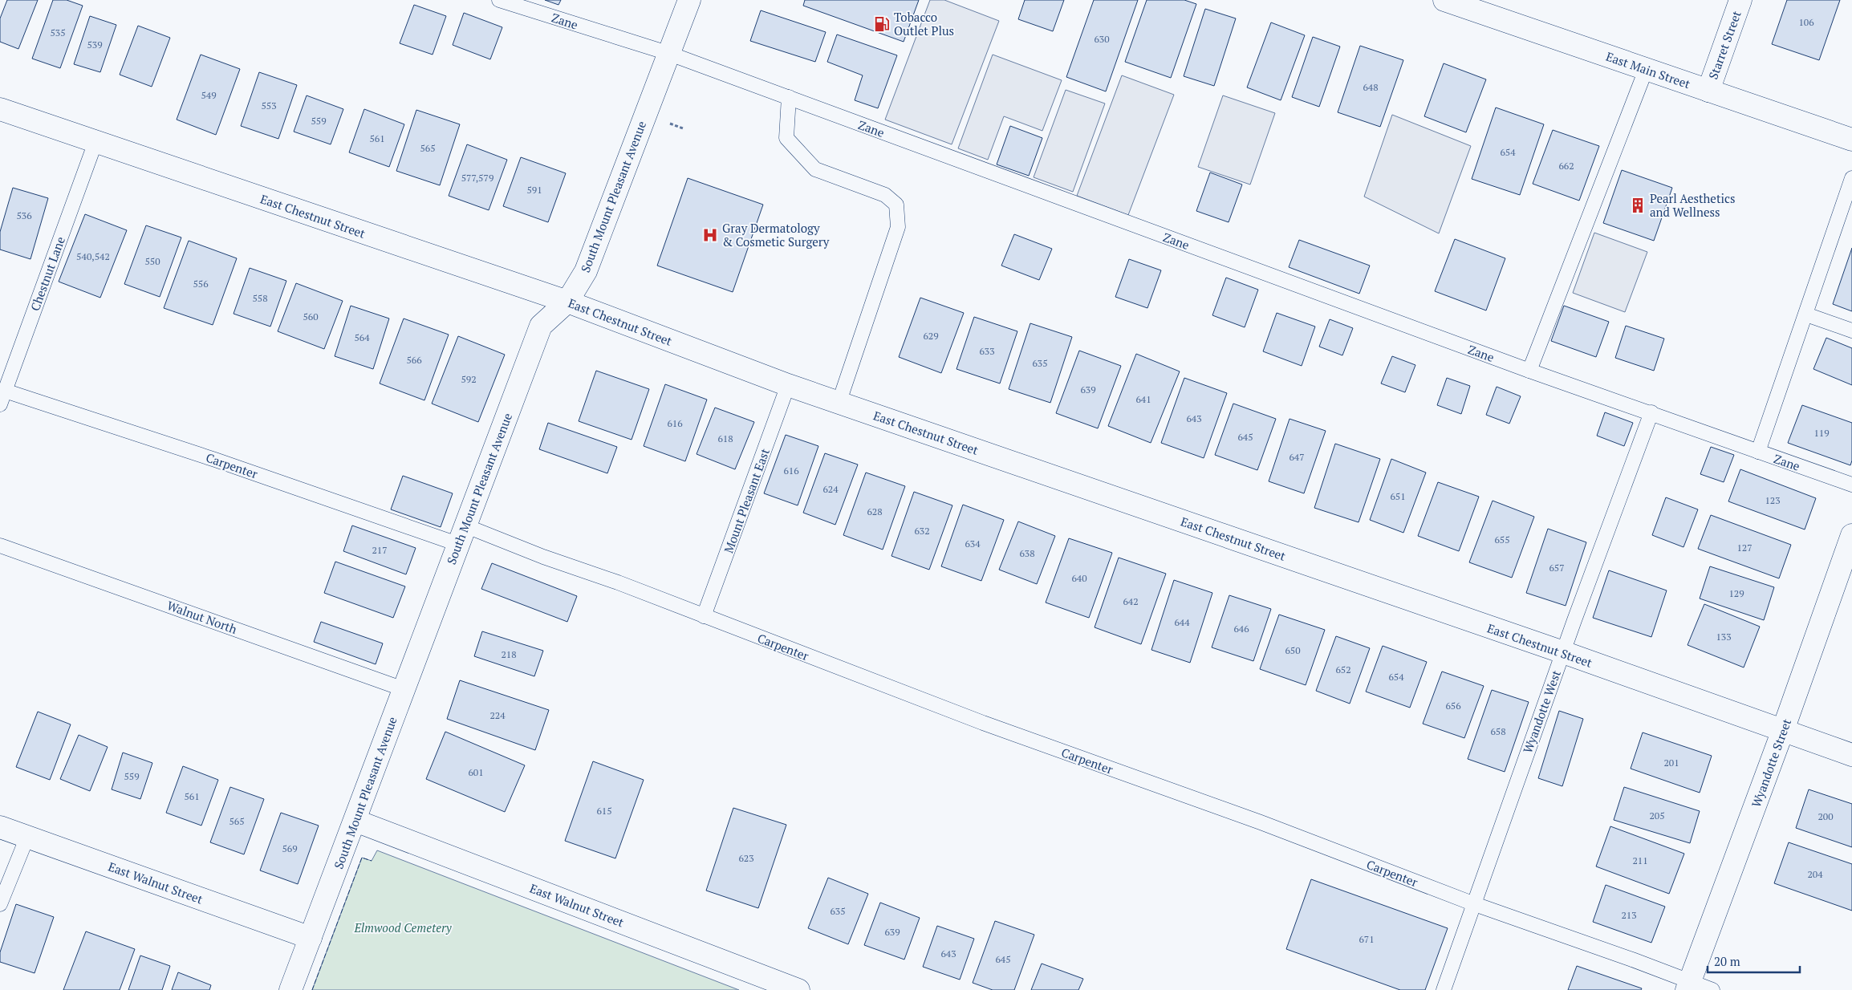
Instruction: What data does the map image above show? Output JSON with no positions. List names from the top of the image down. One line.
{"streets":{"street":["Starret Street","East Main Street","South Mount Pleasant Avenue","East Chestnut Street","Wyandotte Street","East Walnut Street"],"lane":["Zane","Chestnut Lane","Carpenter","Mount Pleasant East","Walnut North","Wyandotte West"]},"crossings":[["Zane","South Mount Pleasant Avenue"],["Zane","Wyandotte West"],["Starret Street","East Main Street"],["South Mount Pleasant Avenue","East Chestnut Street"],["South Mount Pleasant Avenue","Carpenter"],["South Mount Pleasant Avenue","Walnut North"],["South Mount Pleasant Avenue","East Walnut Street"],["East Chestnut Street","Chestnut Lane"],["East Chestnut Street","Mount Pleasant East"],["East Chestnut Street","Wyandotte West"],["East Chestnut Street","Wyandotte Street"],["Chestnut Lane","Carpenter"],["Carpenter","Mount Pleasant East"],["Carpenter","Wyandotte West"],["Carpenter","Wyandotte Street"]],"parks":["Elmwood Cemetery"],"places":{"fuel station":["Tobacco Outlet Plus"],"building":["Pearl Aesthetics and Wellness"],"hospital":["Gray Dermatology & Cosmetic Surgery"]},"house_numbers":["106","535","630","539","648","549","553","559","561","565","654","662","577,579","591","536","540,542","550","556","558","560","629","564","633","566","635","592","639","641","643","616","119","645","618","647","616","624","651","123","628","632","655","634","127","217","638","657","640","129","642","644","646","133","650","218","652","654","656","224","658","201","601","559","561","615","205","200","565","569","623","211","204","635","213","639","671","643","645"],"scale_bar":"20 m"}
